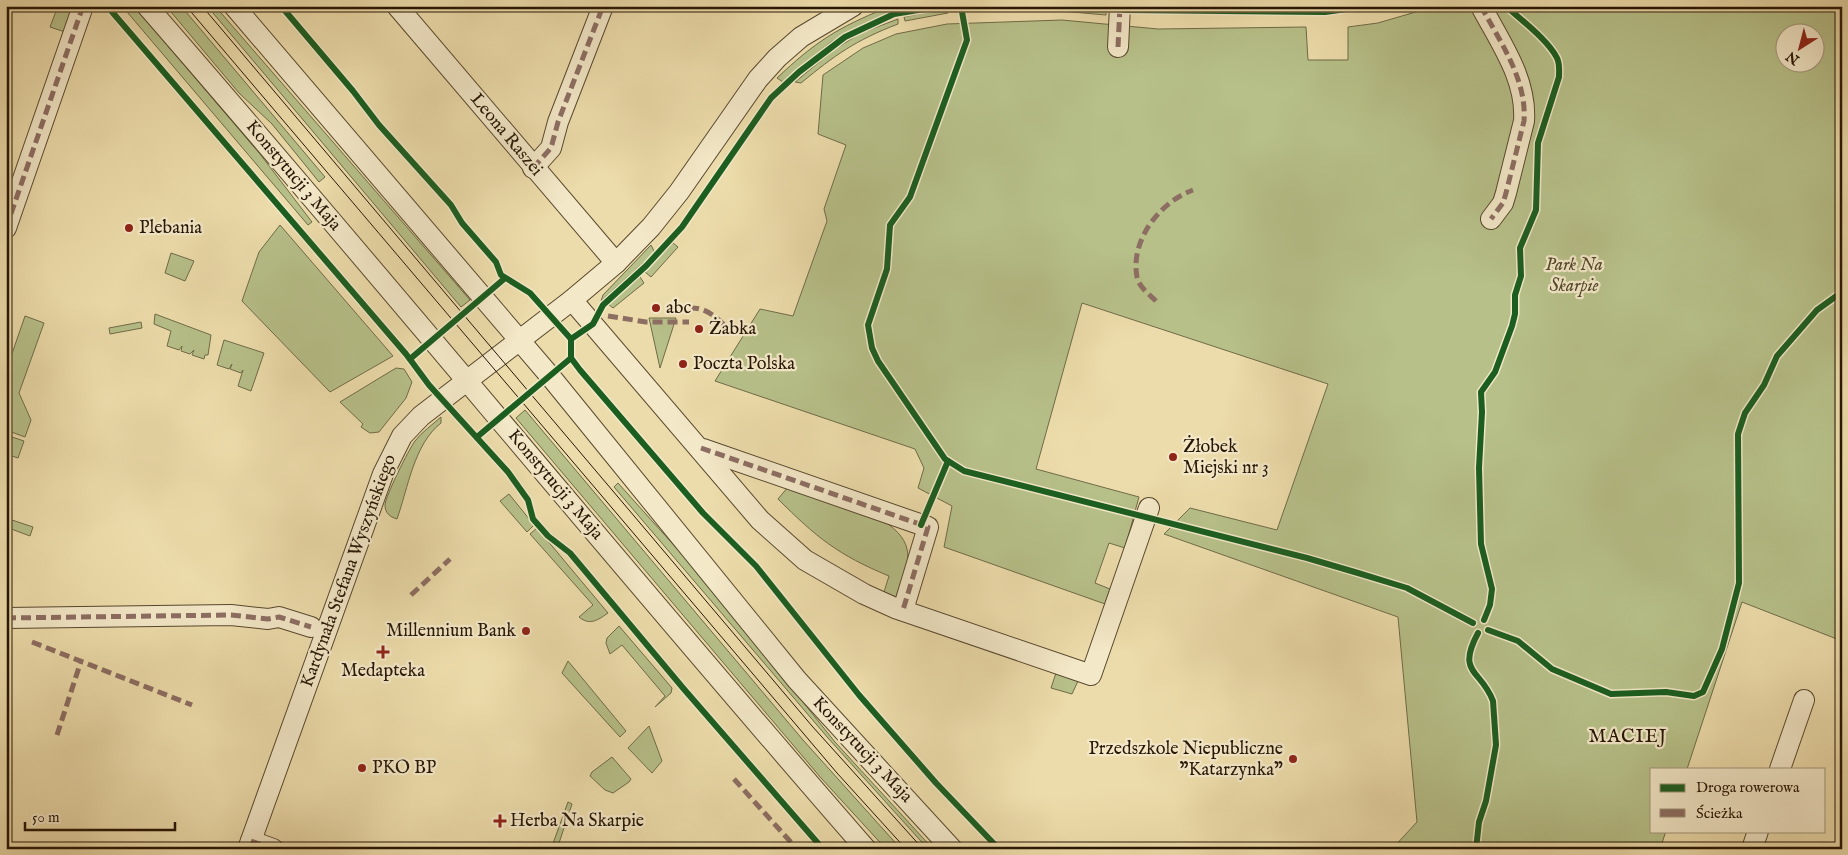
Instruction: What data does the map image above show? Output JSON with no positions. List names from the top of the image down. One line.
{"streets":{"street":["Leona Raszei","Konstytucji 3 Maja","Kardynała Stefana Wyszyńskiego"]},"crossings":[["Leona Raszei","Kardynała Stefana Wyszyńskiego"],["Konstytucji 3 Maja","Kardynała Stefana Wyszyńskiego"]],"districts":["MACIEJ"],"parks":["Park Na Skarpie"],"places":{"other":["Plebania","abc","Żabka","Poczta Polska","Żłobek Miejski nr 3","Millennium Bank","Przedszkole Niepubliczne \"Katarzynka\"","PKO BP"],"health":["Medapteka","Herba Na Skarpie"]},"legend":["Droga rowerowa","Ścieżka"],"scale_bar":"50 m","north":"bottom left"}
